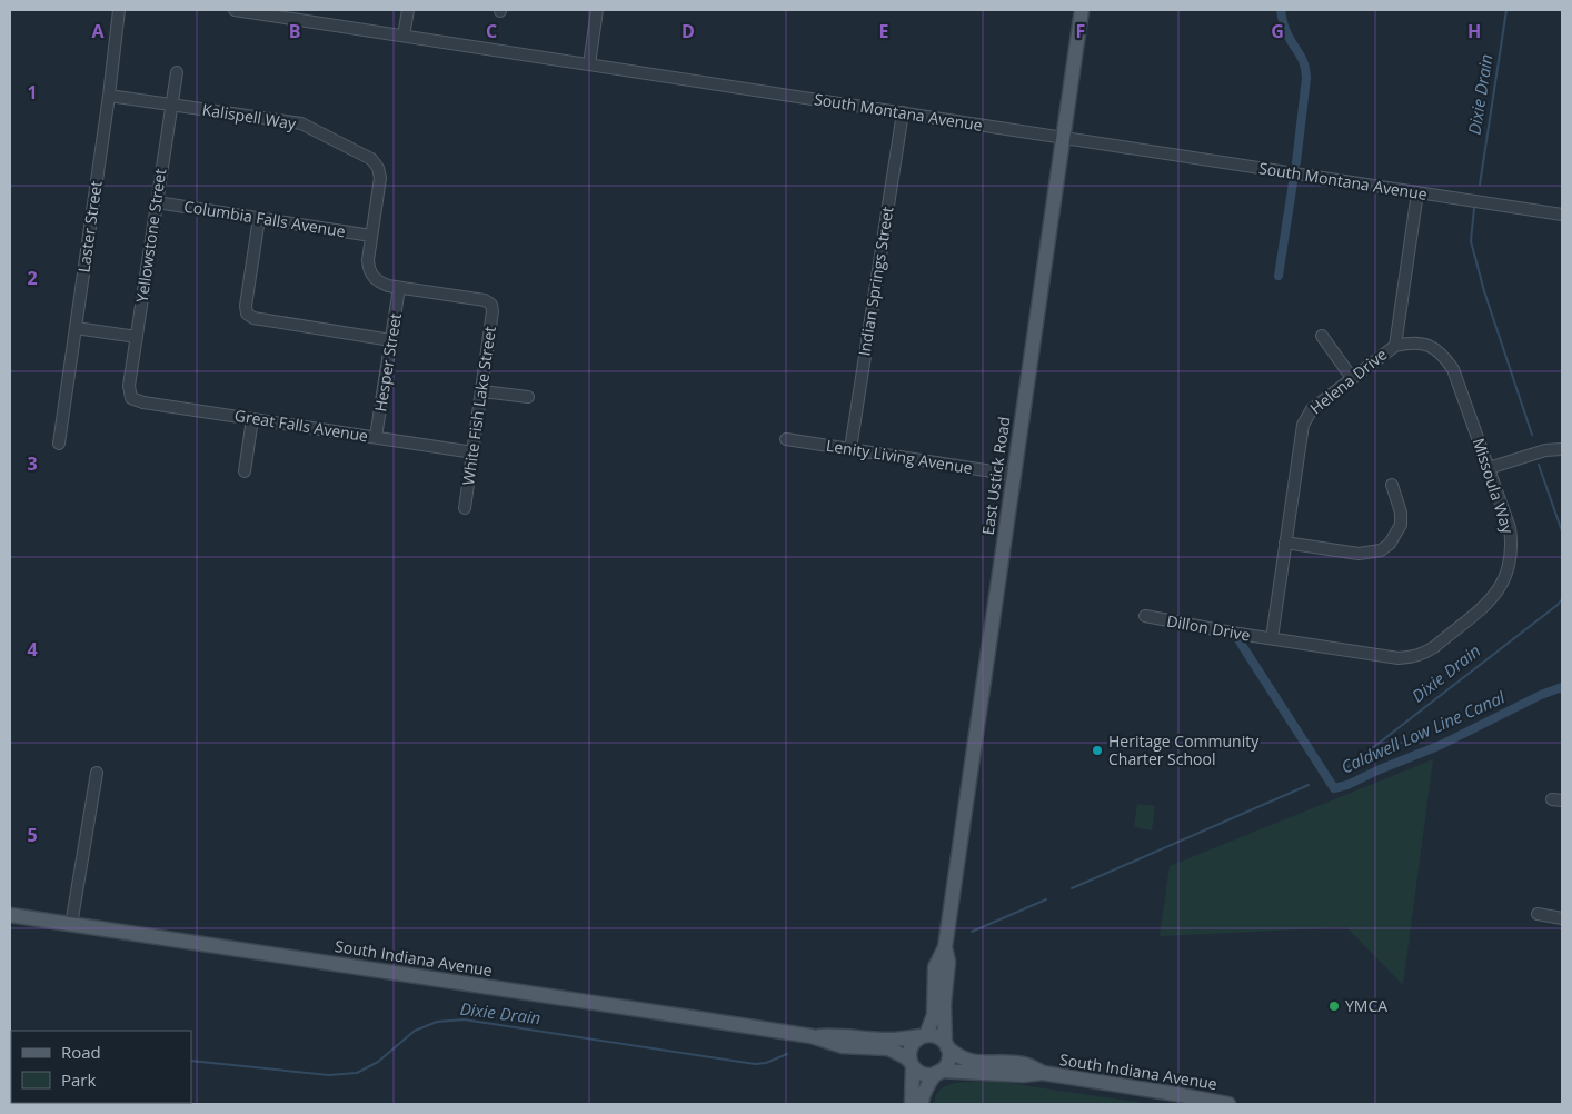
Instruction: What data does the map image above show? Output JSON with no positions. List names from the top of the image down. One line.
{"streets":{"main road":["East Ustick Road","South Indiana Avenue"],"street":["South Montana Avenue","Kalispell Way","Columbia Falls Avenue","Laster Street","Yellowstone Street","Indian Springs Street","Hesper Street","Helena Drive","White Fish Lake Street","Great Falls Avenue","Lenity Living Avenue","Missoula Way","Dillon Drive"]},"crossings":[["South Montana Avenue","Indian Springs Street"],["South Montana Avenue","Helena Drive"],["South Montana Avenue","East Ustick Road"],["Kalispell Way","Columbia Falls Avenue"],["Kalispell Way","Laster Street"],["Kalispell Way","Yellowstone Street"],["Columbia Falls Avenue","Yellowstone Street"],["Yellowstone Street","Great Falls Avenue"],["Indian Springs Street","Lenity Living Avenue"],["Hesper Street","White Fish Lake Street"],["Hesper Street","Great Falls Avenue"],["Helena Drive","Missoula Way"],["Helena Drive","Dillon Drive"],["White Fish Lake Street","Great Falls Avenue"],["Lenity Living Avenue","East Ustick Road"],["East Ustick Road","South Indiana Avenue"],["Missoula Way","Dillon Drive"]],"water":["Dixie Drain","Caldwell Low Line Canal"],"places":["Heritage Community Charter School","YMCA"],"legend":["Road","Park"],"grid":{"columns":["A","B","C","D","E","F","G","H"],"rows":["1","2","3","4","5"]}}
